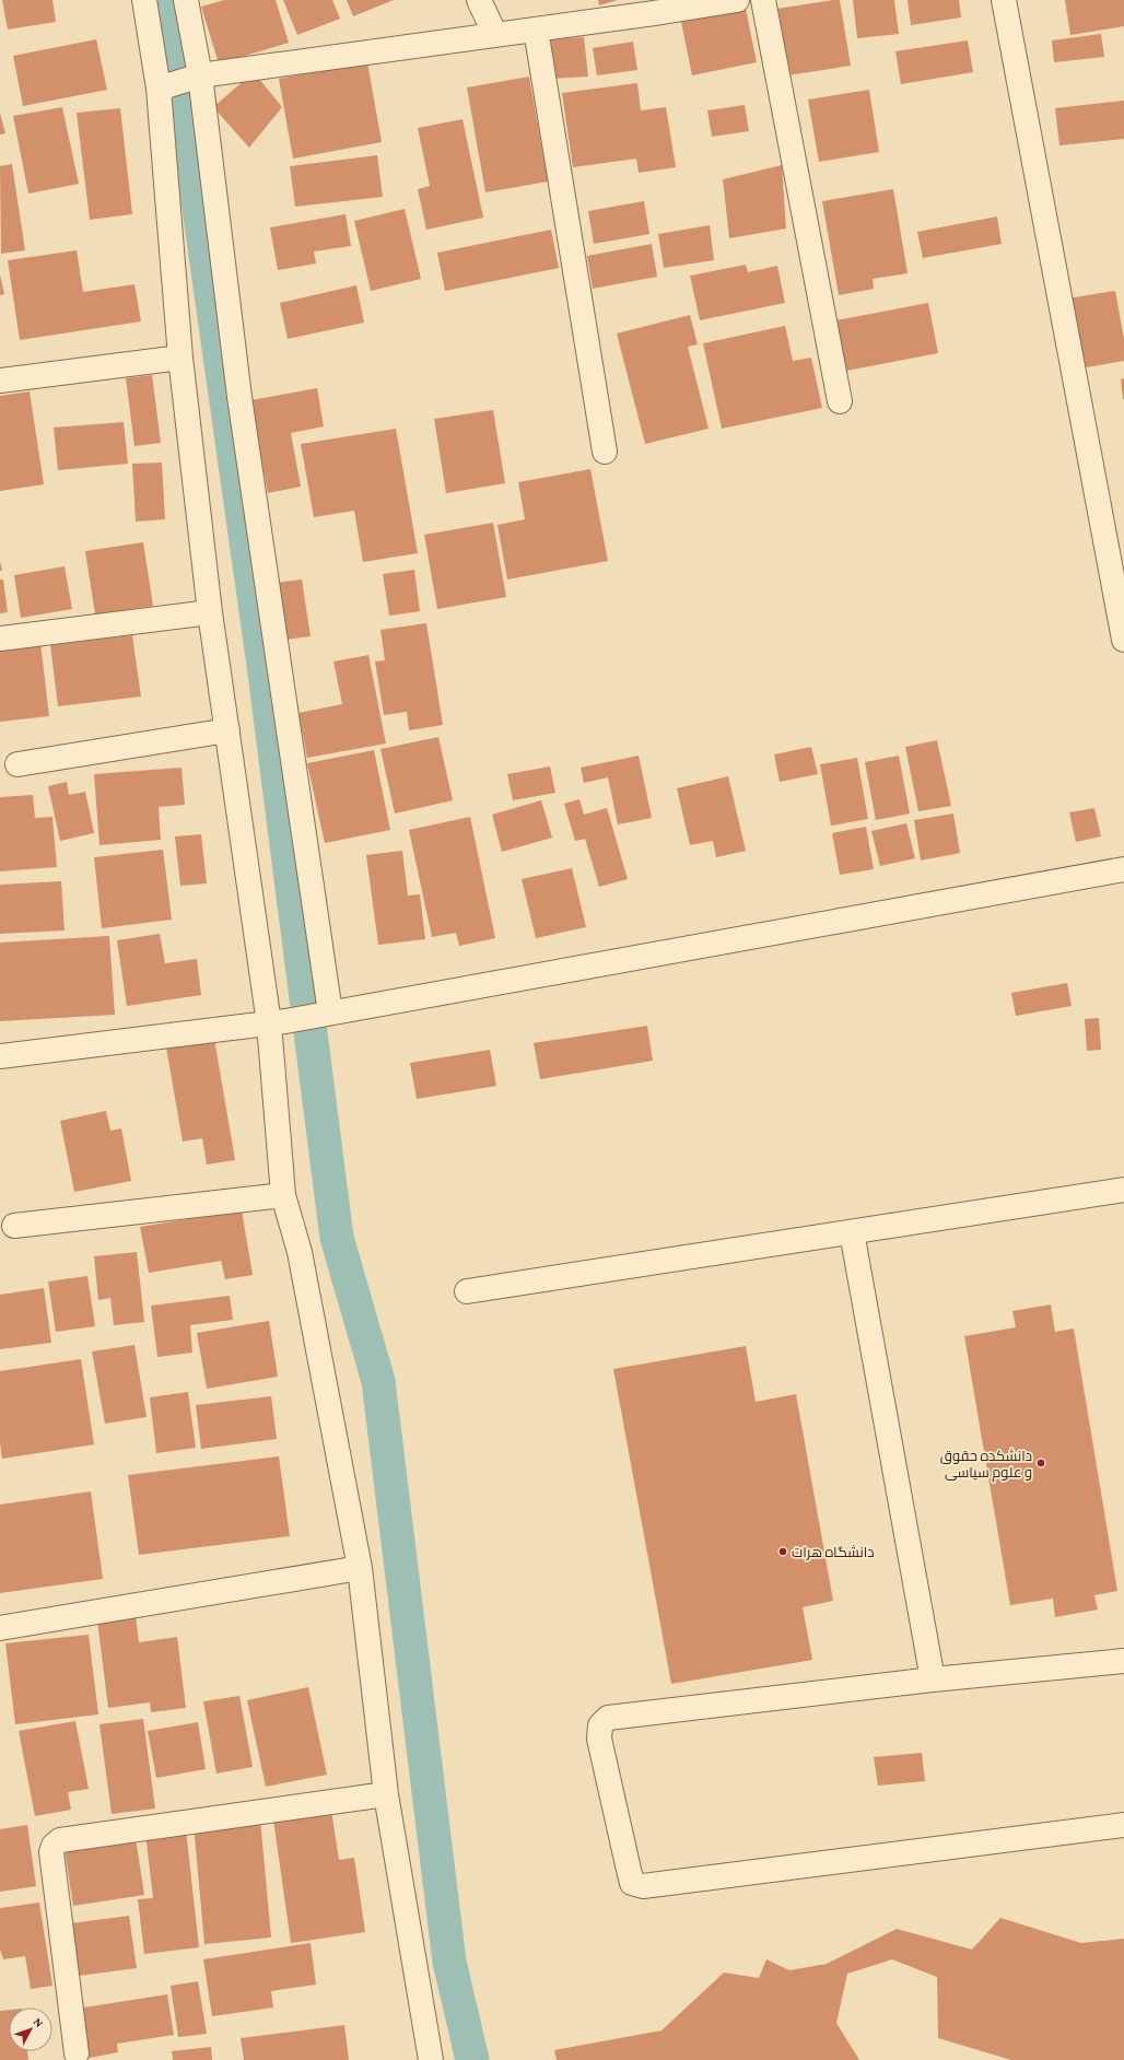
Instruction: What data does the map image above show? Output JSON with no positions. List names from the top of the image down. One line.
{"places":["دانشکده حقوق و علوم سیاسی","دانشگاه هرات"],"north":"top right"}
